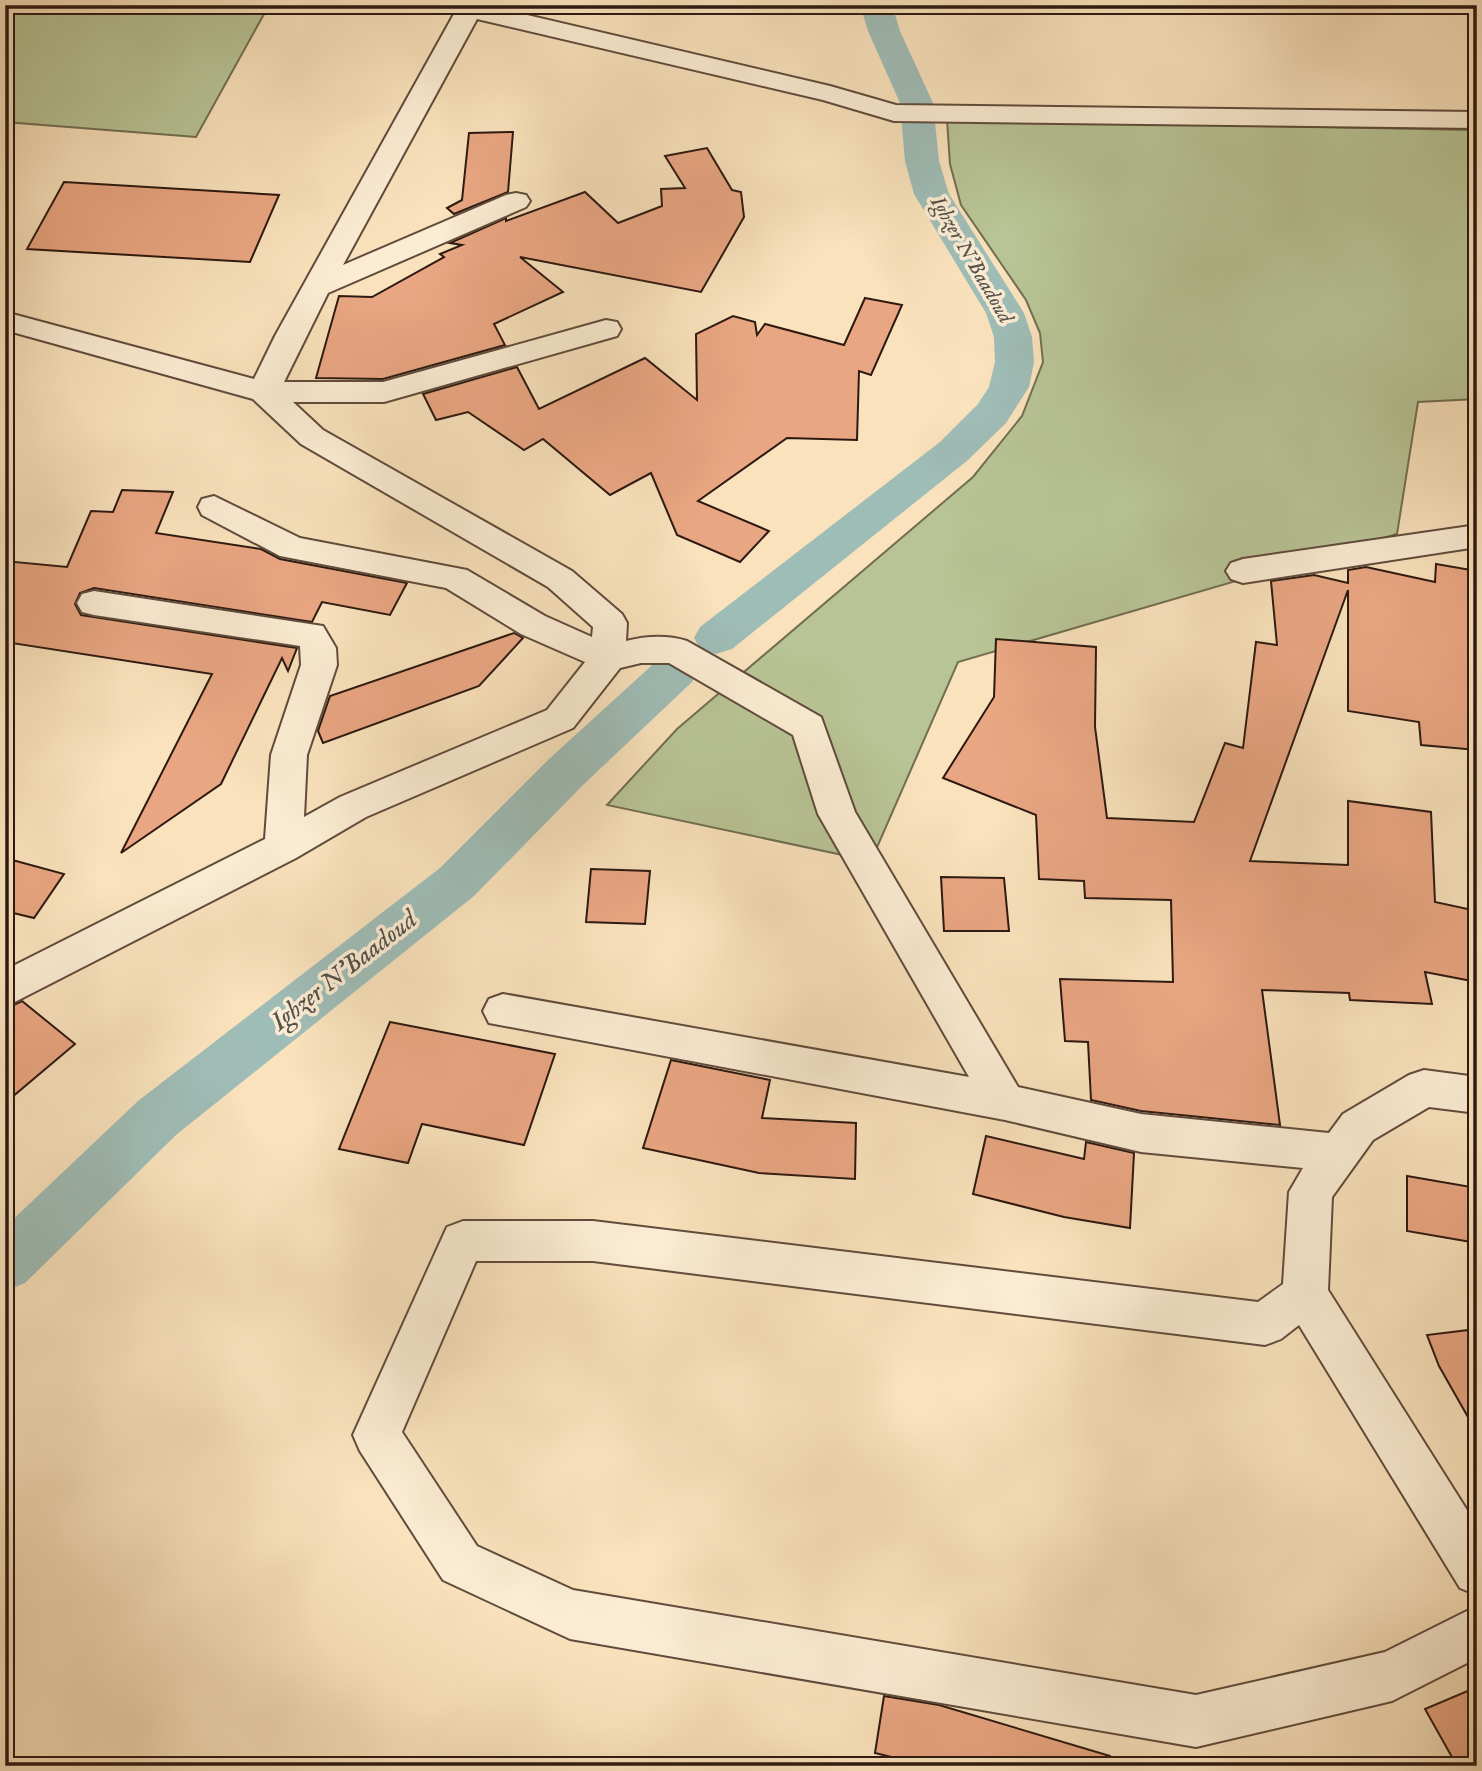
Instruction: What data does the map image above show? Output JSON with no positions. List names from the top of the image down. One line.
{"water":["Ighzer N'Baadoud"]}
